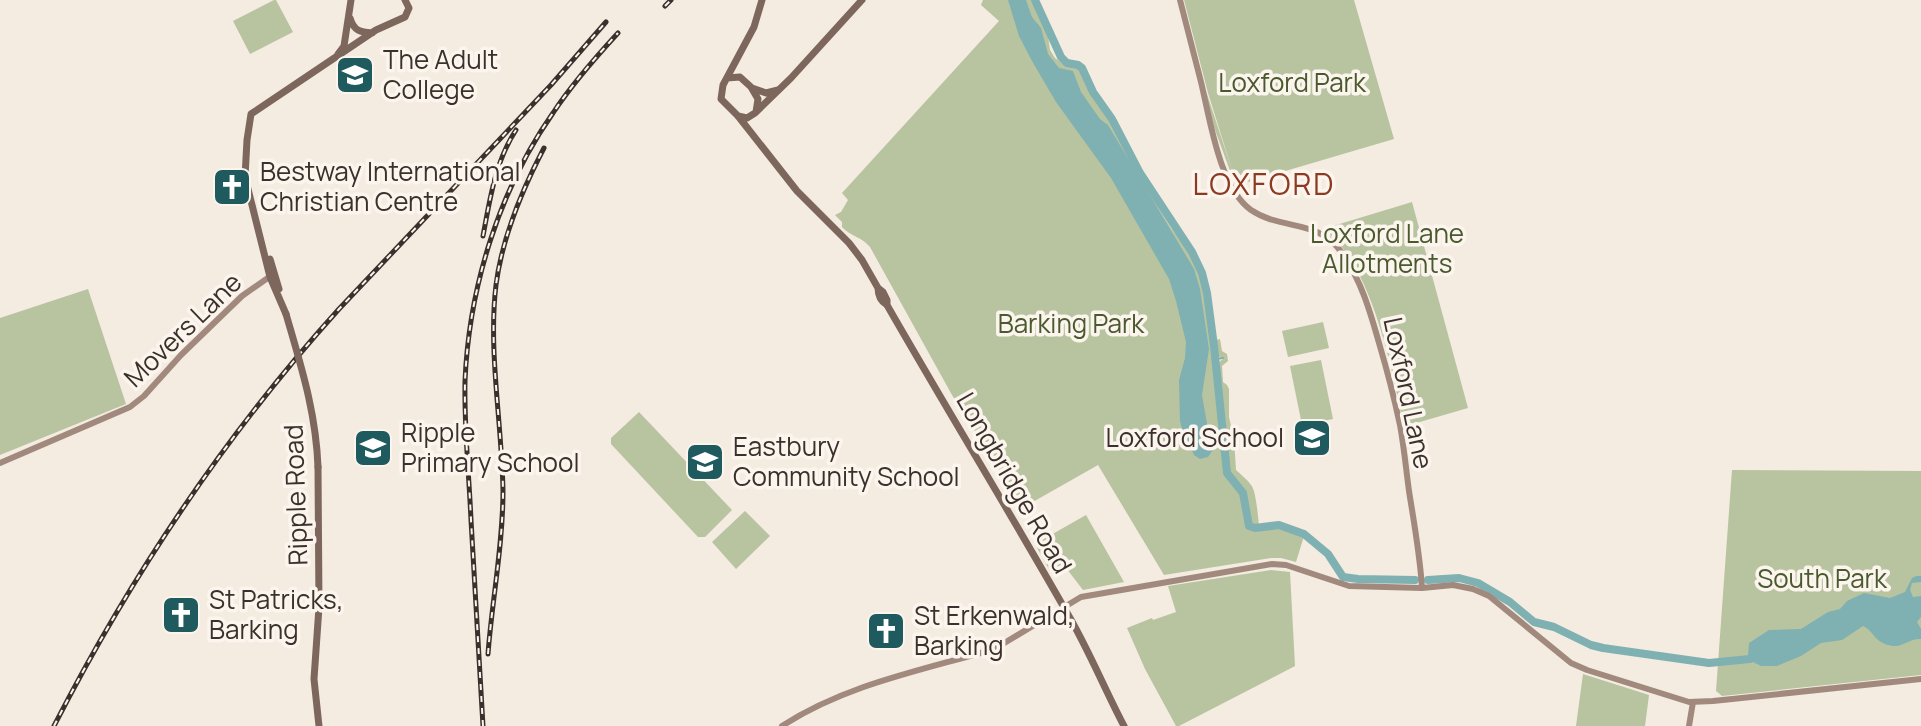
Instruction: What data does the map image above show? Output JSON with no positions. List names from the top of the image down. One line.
{"streets":{"main road":["Longbridge Road","Ripple Road"],"street":["Movers Lane","Loxford Lane"]},"crossings":[["Movers Lane","Ripple Road"]],"districts":["LOXFORD"],"parks":["Loxford Park","Loxford Lane Allotments","Barking Park","South Park"],"places":{"school or university":["The Adult College","Loxford School","Ripple Primary School","Eastbury Community School"],"church":["Bestway International Christian Centre","St Patricks, Barking","St Erkenwald, Barking"]}}
